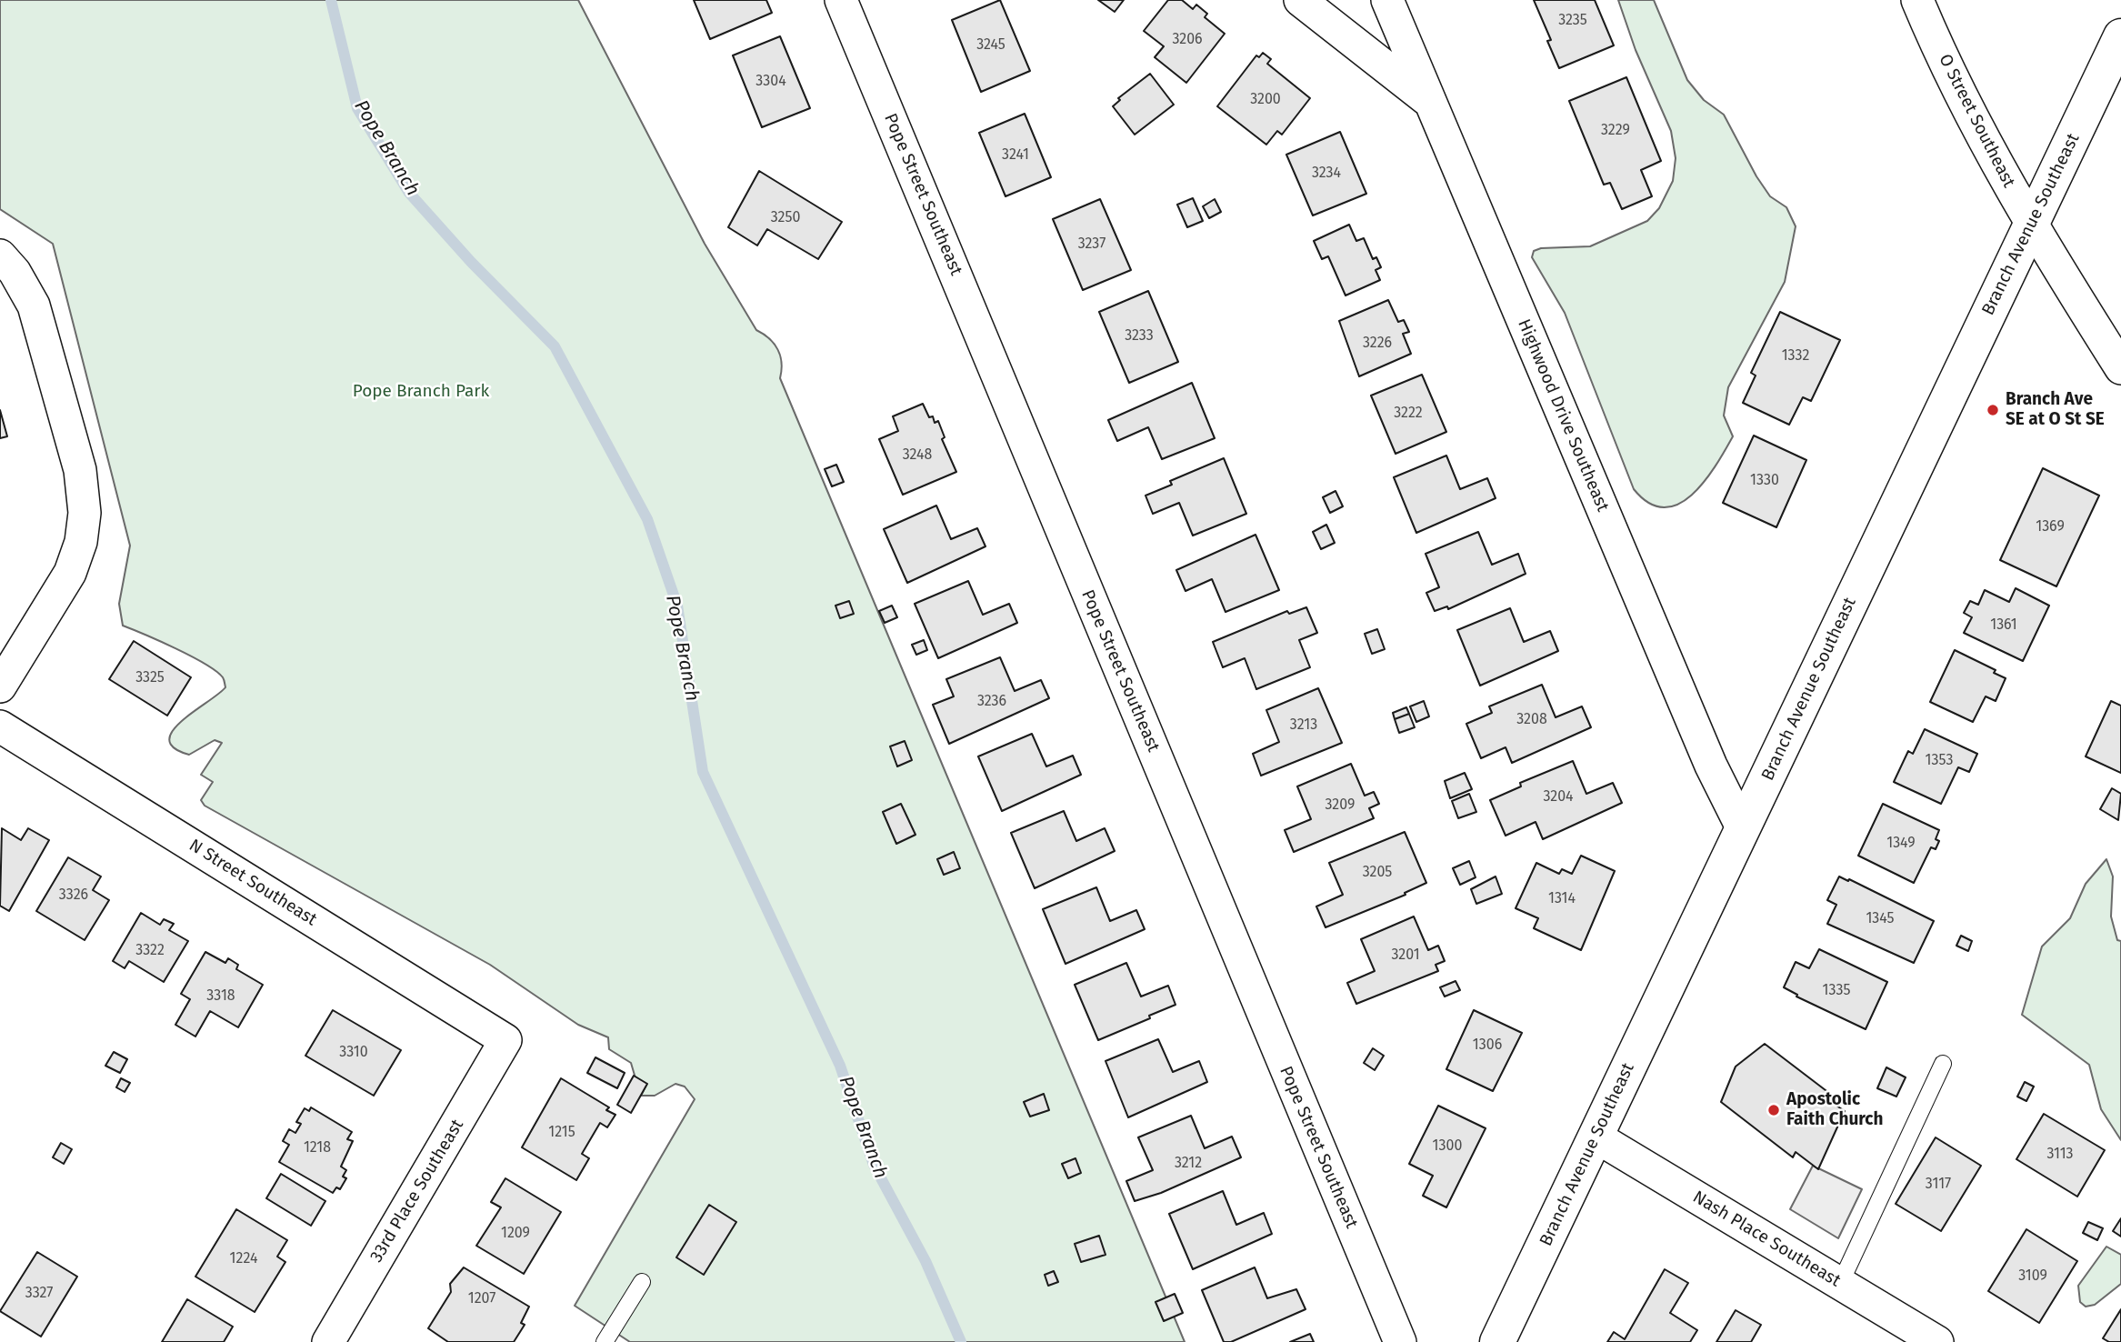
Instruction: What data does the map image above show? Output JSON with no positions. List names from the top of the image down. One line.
{"streets":{"main road":["Branch Avenue Southeast"],"street":["O Street Southeast","Pope Street Southeast","Highwood Drive Southeast","N Street Southeast","33rd Place Southeast","Nash Place Southeast"]},"crossings":[["O Street Southeast","Branch Avenue Southeast"],["Branch Avenue Southeast","Highwood Drive Southeast"],["Branch Avenue Southeast","Nash Place Southeast"],["N Street Southeast","33rd Place Southeast"]],"water":["Pope Branch"],"parks":["Pope Branch Park"],"places":["Branch Ave SE at O St SE","Apostolic Faith Church"],"house_numbers":["3235","3206","3245","3304","3200","3229","3241","3234","3250","3237","3233","3226","1332","3222","3248","1330","1369","1361","3325","3236","3208","3213","1353","3204","3209","1349","3205","3326","1314","1345","3322","3201","1335","3318","1306","3310","1215","1300","1218","3113","3212","3117","1209","1224","3109","3327","1207"]}
